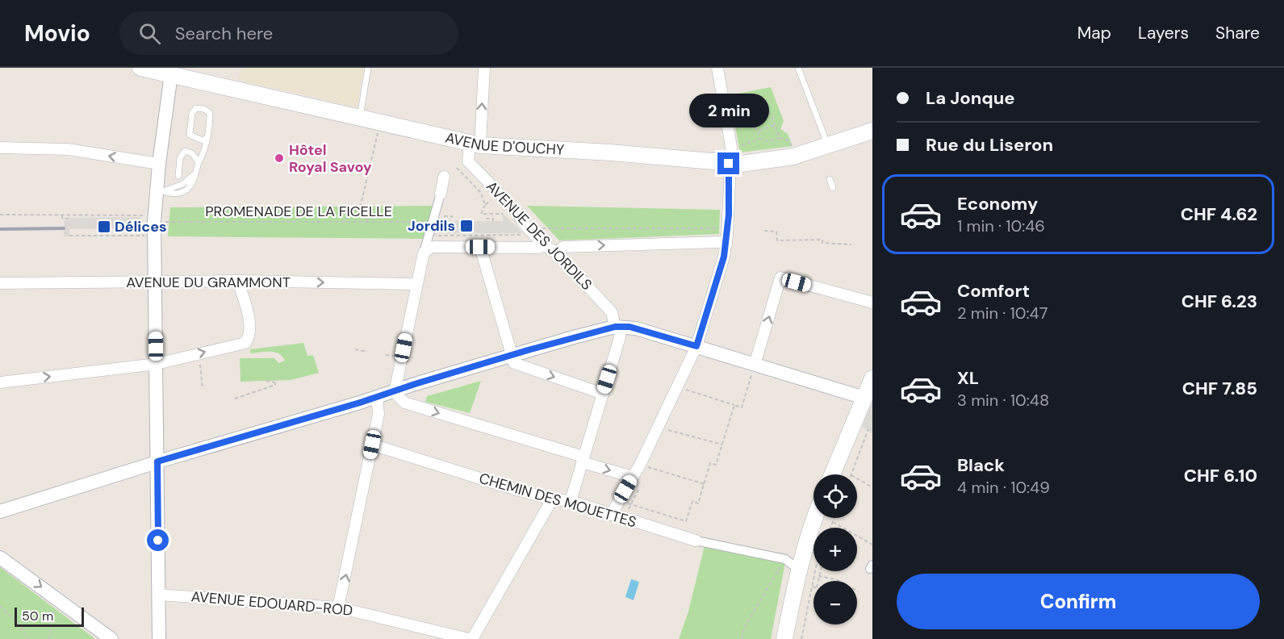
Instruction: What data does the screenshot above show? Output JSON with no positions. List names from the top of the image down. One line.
{"streets":{"main road":["AVENUE D'OUCHY"],"street":["AVENUE DES JORDILS","AVENUE DU GRAMMONT","CHEMIN DES MOUETTES","AVENUE EDOUARD-ROD"],"path":["PROMENADE DE LA FICELLE"]},"crossings":[["AVENUE D'OUCHY","AVENUE DES JORDILS"]],"one_way":["AVENUE DU GRAMMONT"],"places":{"other":["Hôtel Royal Savoy"],"transit":["Jordils","Délices"]},"scale_bar":"50 m","page":{"header":"Movio","search":"Search here","nav":["Map","Layers","Share"],"banner":["La Jonque","Rue du Liseron"],"bubble":"2 min","list":[{"name":"Economy","note":"1 min · 10:46","value":"CHF 4.62"},{"name":"Comfort","note":"2 min · 10:47","value":"CHF 6.23"},{"name":"XL","note":"3 min · 10:48","value":"CHF 7.85"},{"name":"Black","note":"4 min · 10:49","value":"CHF 6.10"}],"map_buttons":["+","−"],"buttons":"Confirm","scale":"50 m"}}
